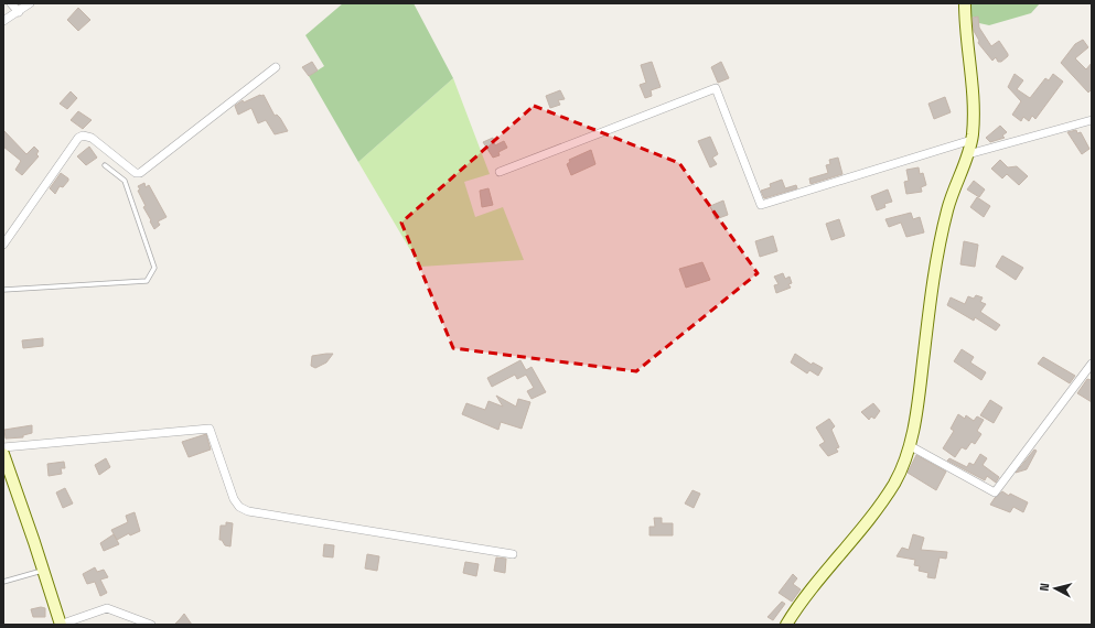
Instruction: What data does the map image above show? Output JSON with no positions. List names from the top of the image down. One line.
{"north":"left"}
